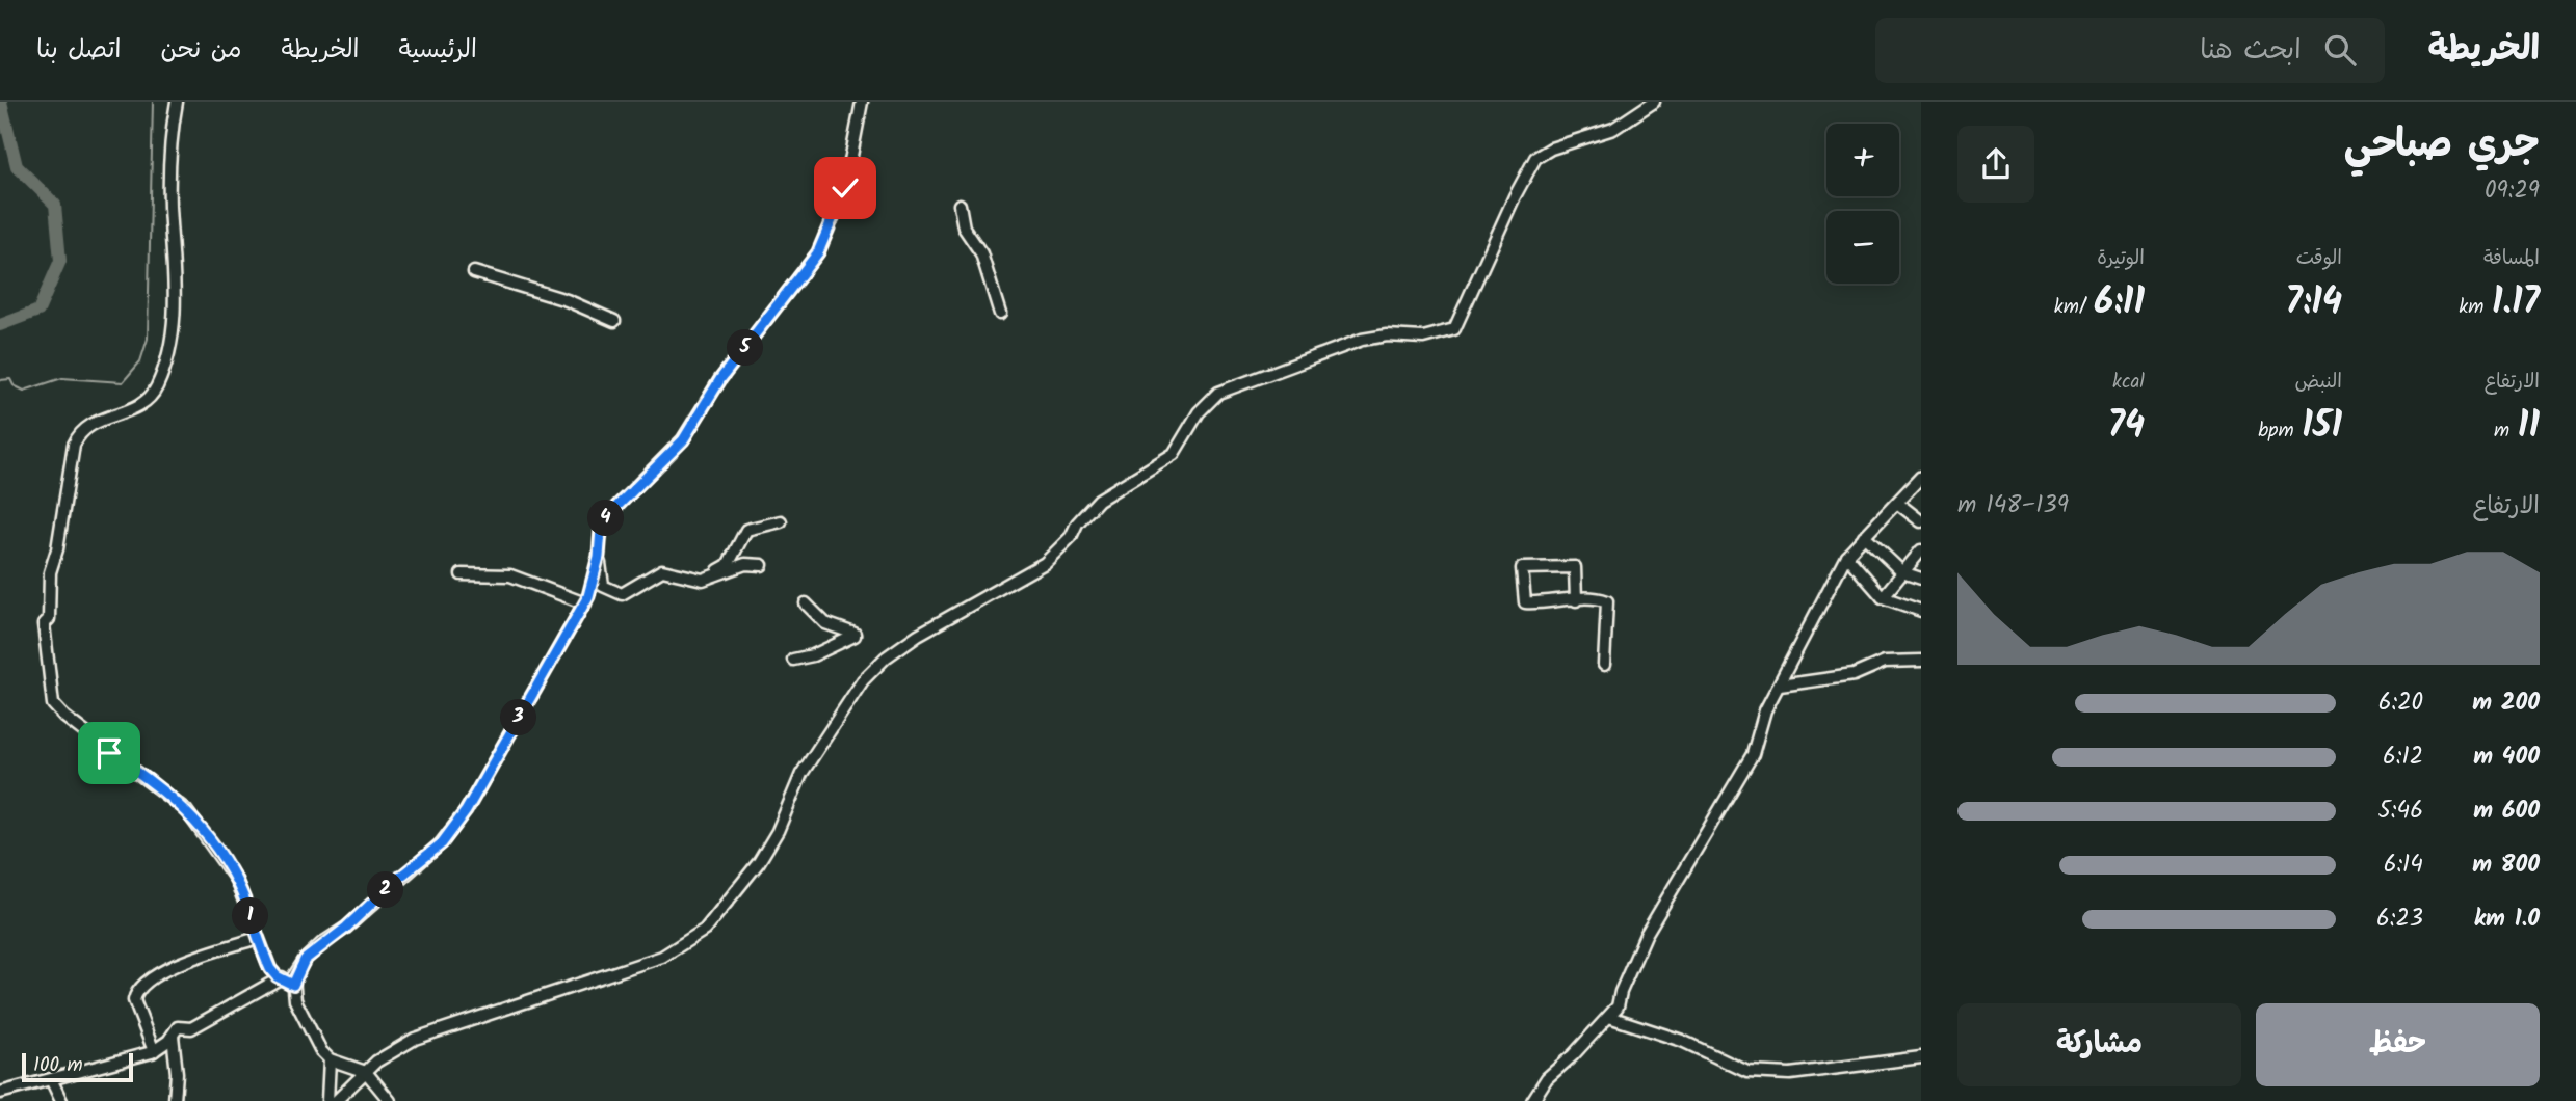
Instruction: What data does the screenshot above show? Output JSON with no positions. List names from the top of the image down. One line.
{"scale_bar":"100 m","page":{"header":"الخريطة","search":"ابحث هنا","nav":["الرئيسية","الخريطة","من نحن","اتصل بنا"],"heading":["جري صباحي","09:29"],"map_buttons":["+","−"],"stats":[["المسافة","1.17 km"],["الوقت","7:14"],["الوتيرة","6:11 /km"],["الارتفاع","11 m"],["النبض","151 bpm"],["kcal","74"]],"pins":["5","4","3","2","1"],"chart":["الارتفاع","139–148 m"],"list":[{"name":"200 m","note":"6:20"},{"name":"400 m","note":"6:12"},{"name":"600 m","note":"5:46"},{"name":"800 m","note":"6:14"},{"name":"1.0 km","note":"6:23"}],"buttons":["حفظ","مشاركة"],"scale":"100 m"}}
